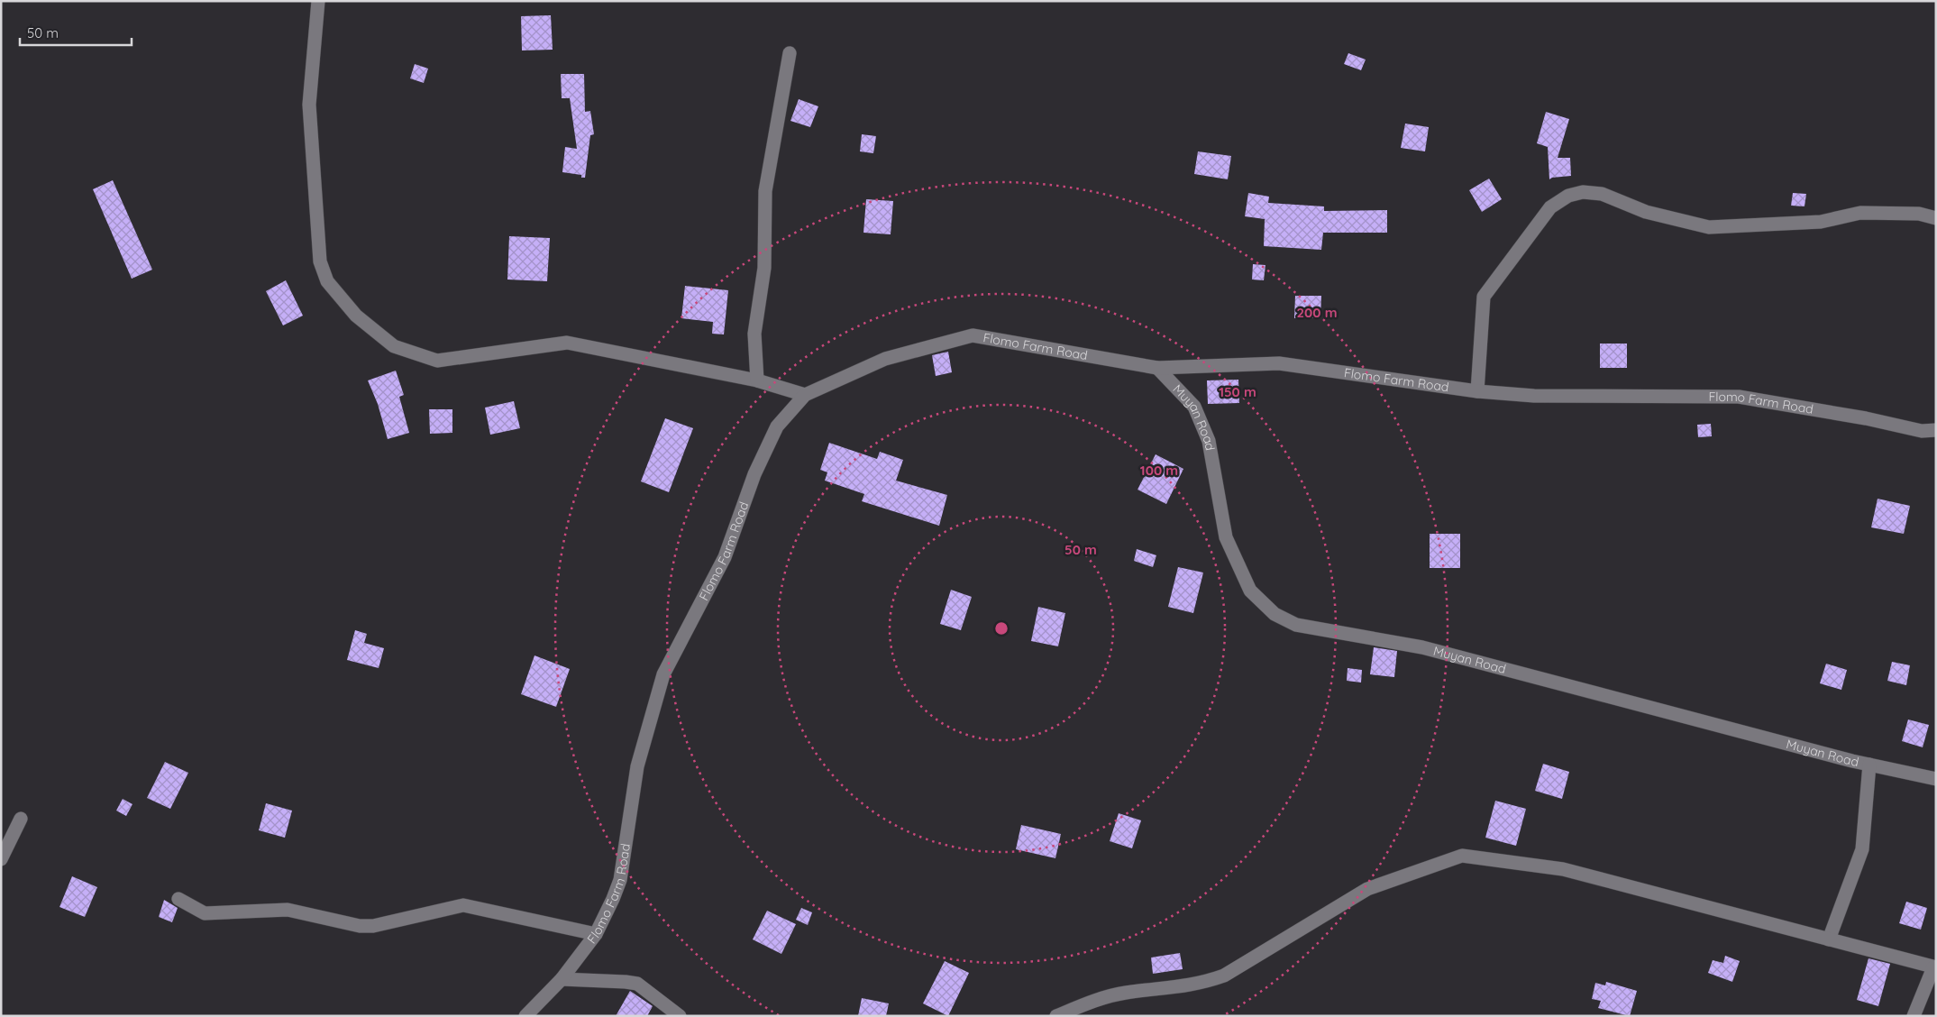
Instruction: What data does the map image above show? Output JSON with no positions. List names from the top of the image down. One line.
{"streets":{"street":["Flomo Farm Road","Muyan Road"]},"crossings":[["Flomo Farm Road","Muyan Road"]],"scale_bar":"50 m","rings":["200 m","150 m","100 m","50 m"]}
